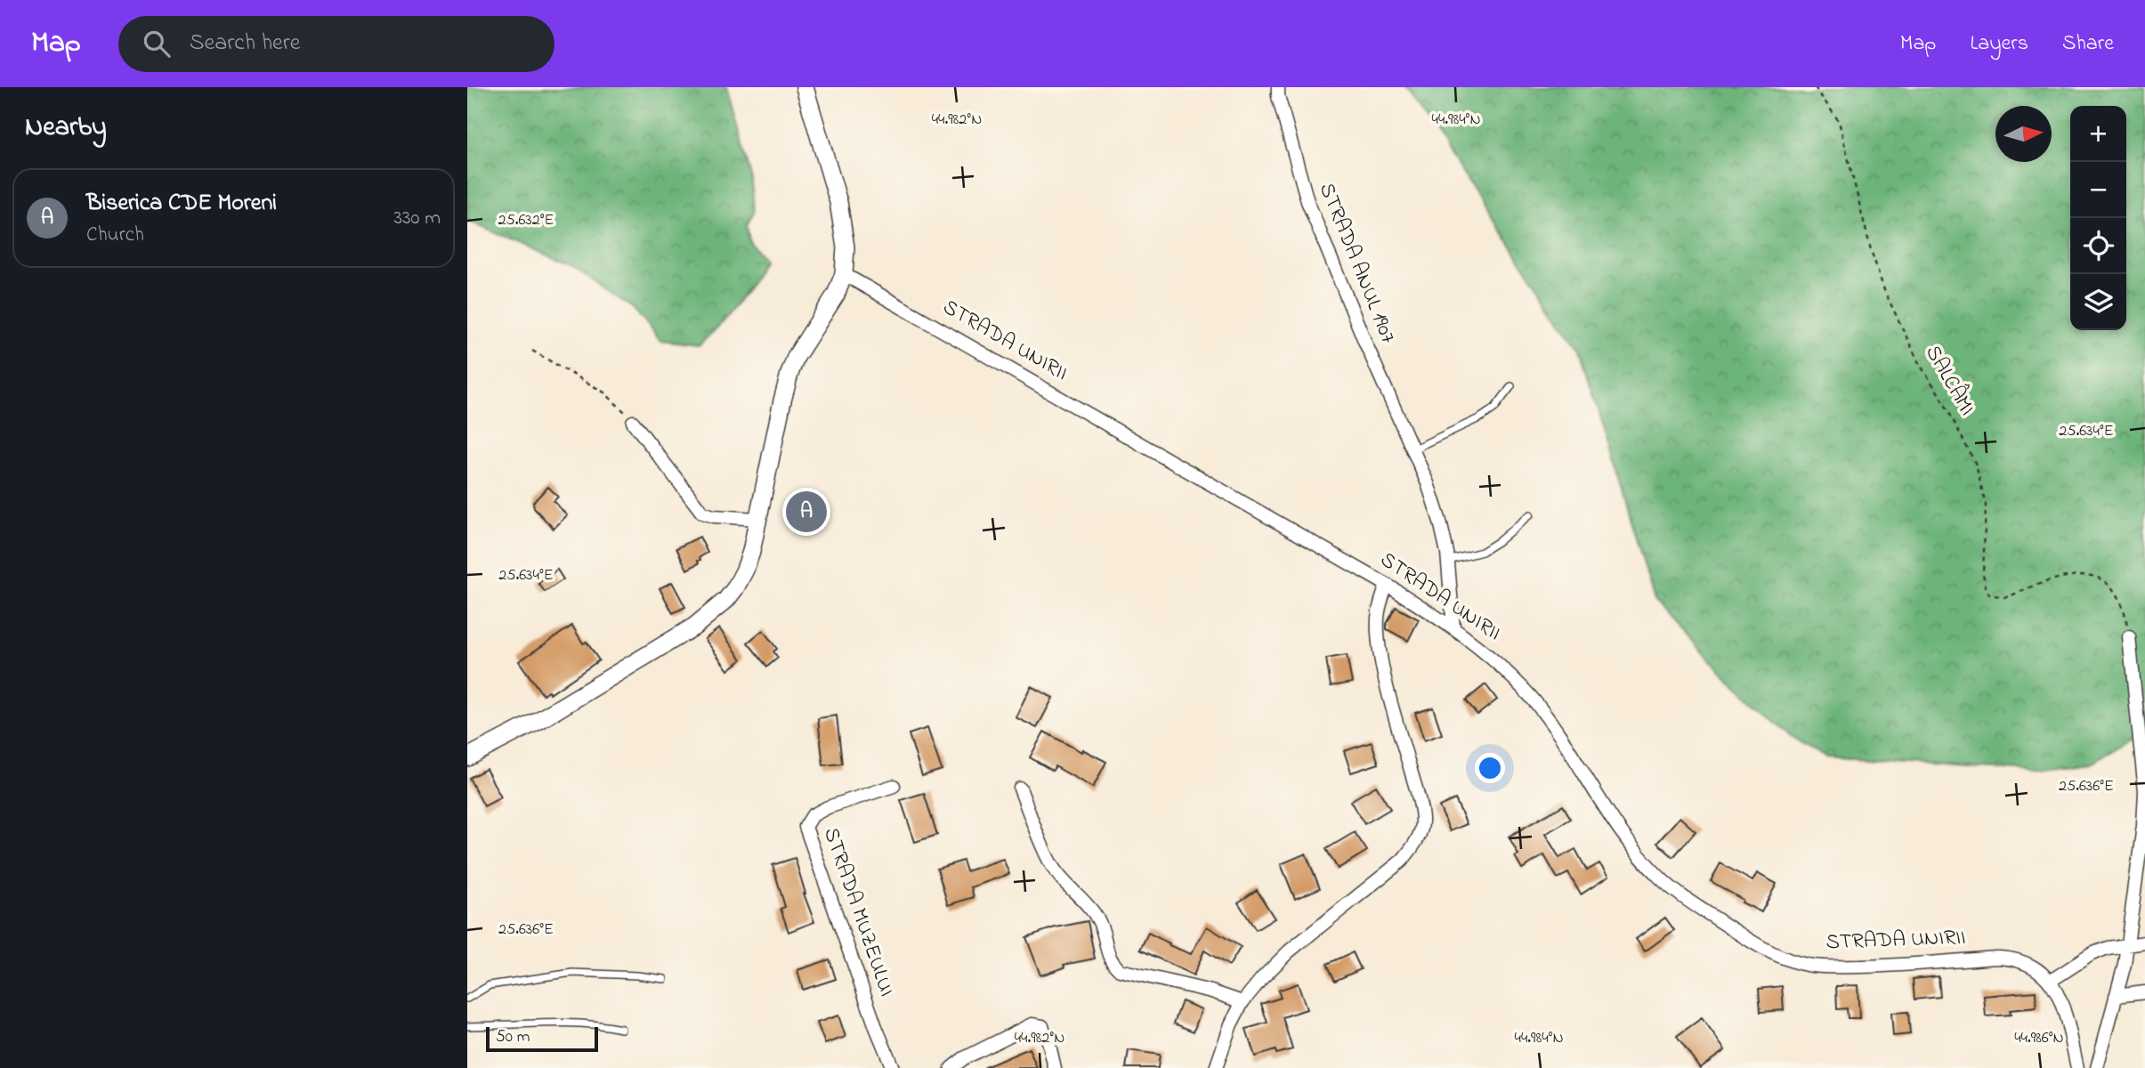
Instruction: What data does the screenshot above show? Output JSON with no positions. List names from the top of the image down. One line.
{"streets":{"street":["STRADA ANUL 1907","STRADA UNIRII","STRADA MUZEULUI"],"path":["SALCÂMI"]},"crossings":[["STRADA ANUL 1907","STRADA UNIRII"]],"scale_bar":"50 m","north":"right","page":{"header":"Map","search":"Search here","nav":["Map","Layers","Share"],"heading":"Nearby","map_buttons":["+","−"],"list":[{"mark":"A","name":"Biserica CDE Moreni","note":"Church","value":"330 m"}],"pins":"A","scale":"50 m"},"coordinates":["44.982°N","44.984°N","25.632°E","25.634°E","25.636°E","44.986°N"]}
